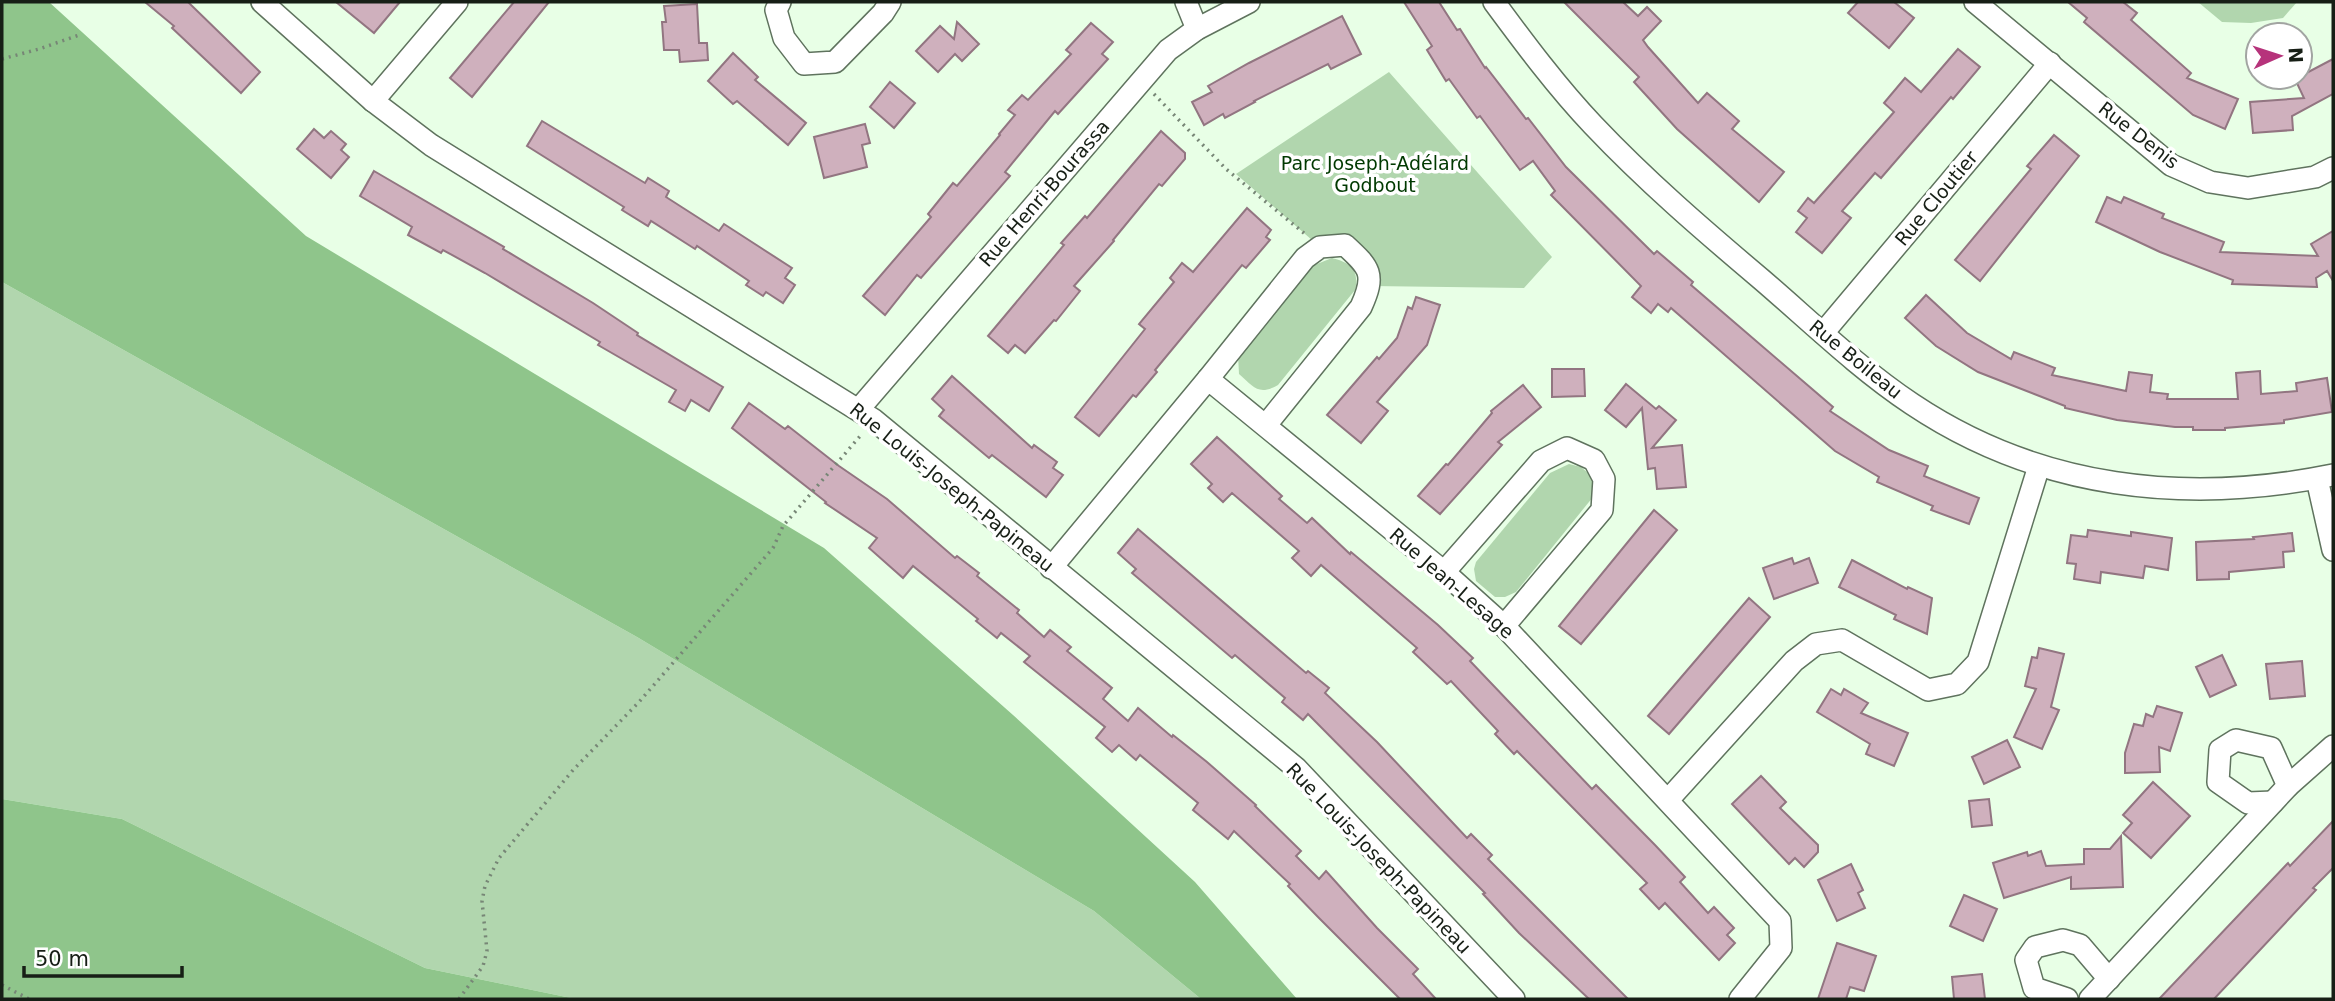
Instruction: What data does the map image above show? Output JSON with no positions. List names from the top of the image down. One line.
{"streets":{"street":["Rue Denis","Rue Henri-Bourassa","Rue Cloutier","Rue Boileau","Rue Louis-Joseph-Papineau","Rue Jean-Lesage"]},"crossings":[["Rue Denis","Rue Cloutier"],["Rue Henri-Bourassa","Rue Louis-Joseph-Papineau"],["Rue Cloutier","Rue Boileau"]],"parks":["Parc Joseph-Adélard Godbout"],"scale_bar":"50 m","north":"right"}
